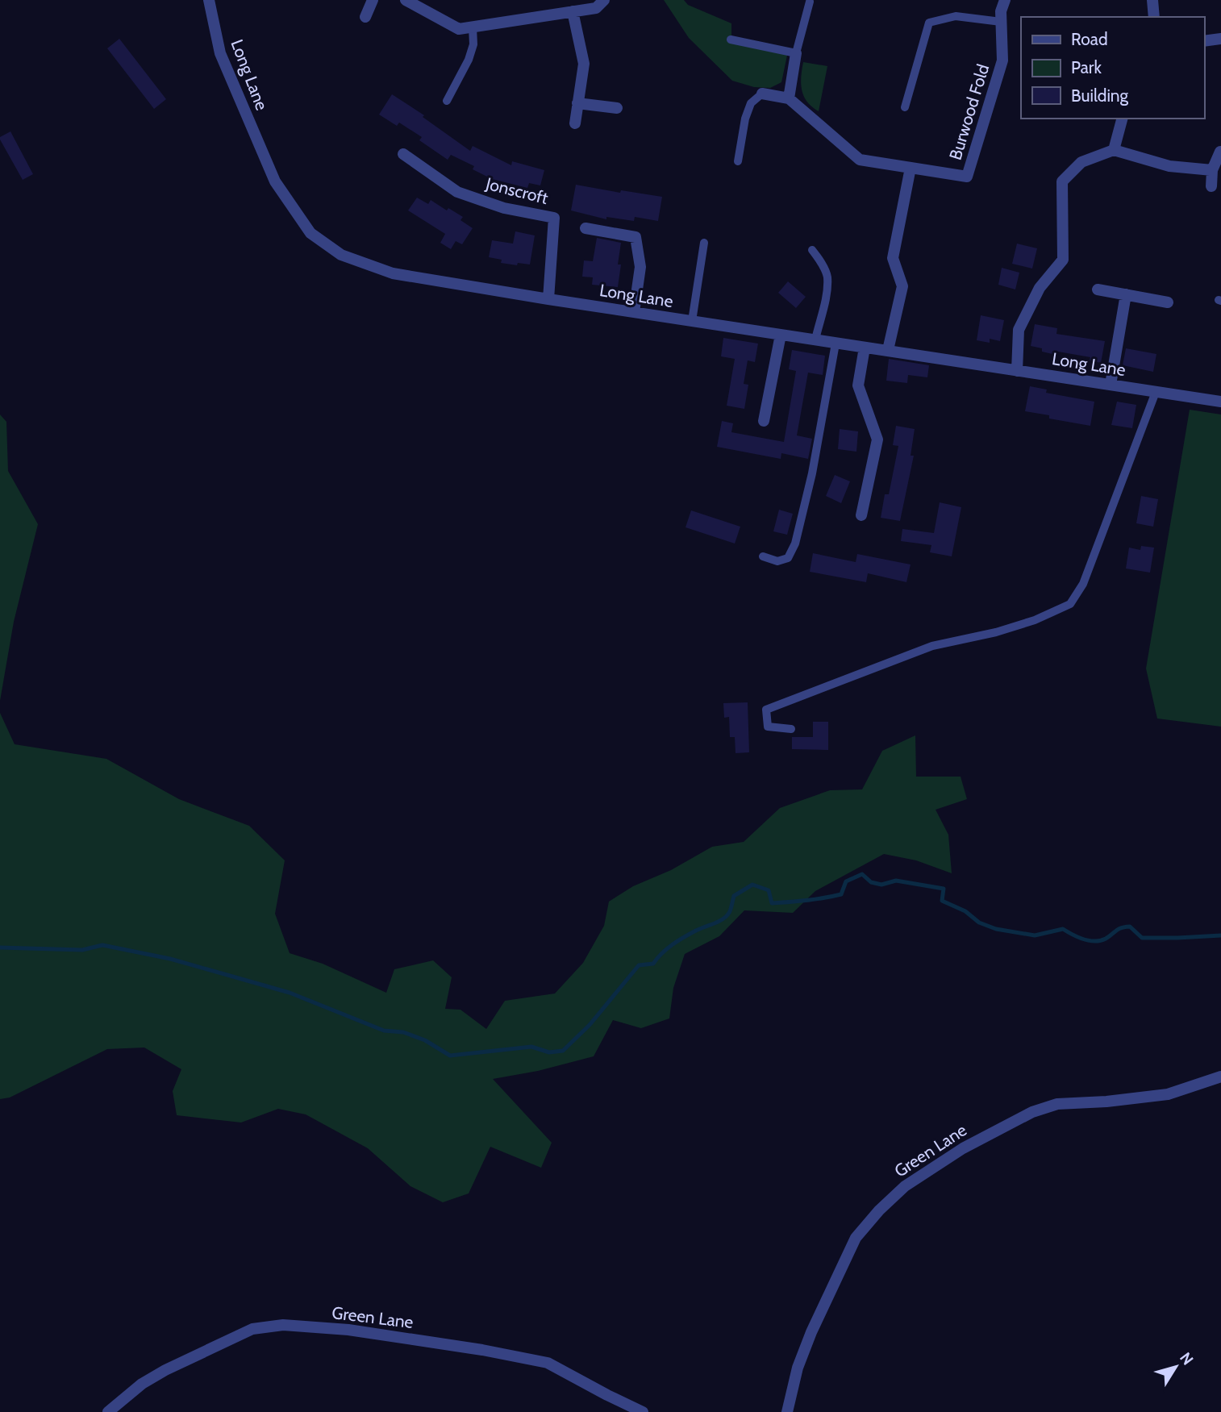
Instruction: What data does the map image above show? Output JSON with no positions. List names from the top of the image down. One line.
{"streets":{"street":["Long Lane","Burwood Fold","Jonscroft","Green Lane"]},"crossings":[["Long Lane","Jonscroft"]],"legend":["Road","Park","Building"],"north":"top right"}
